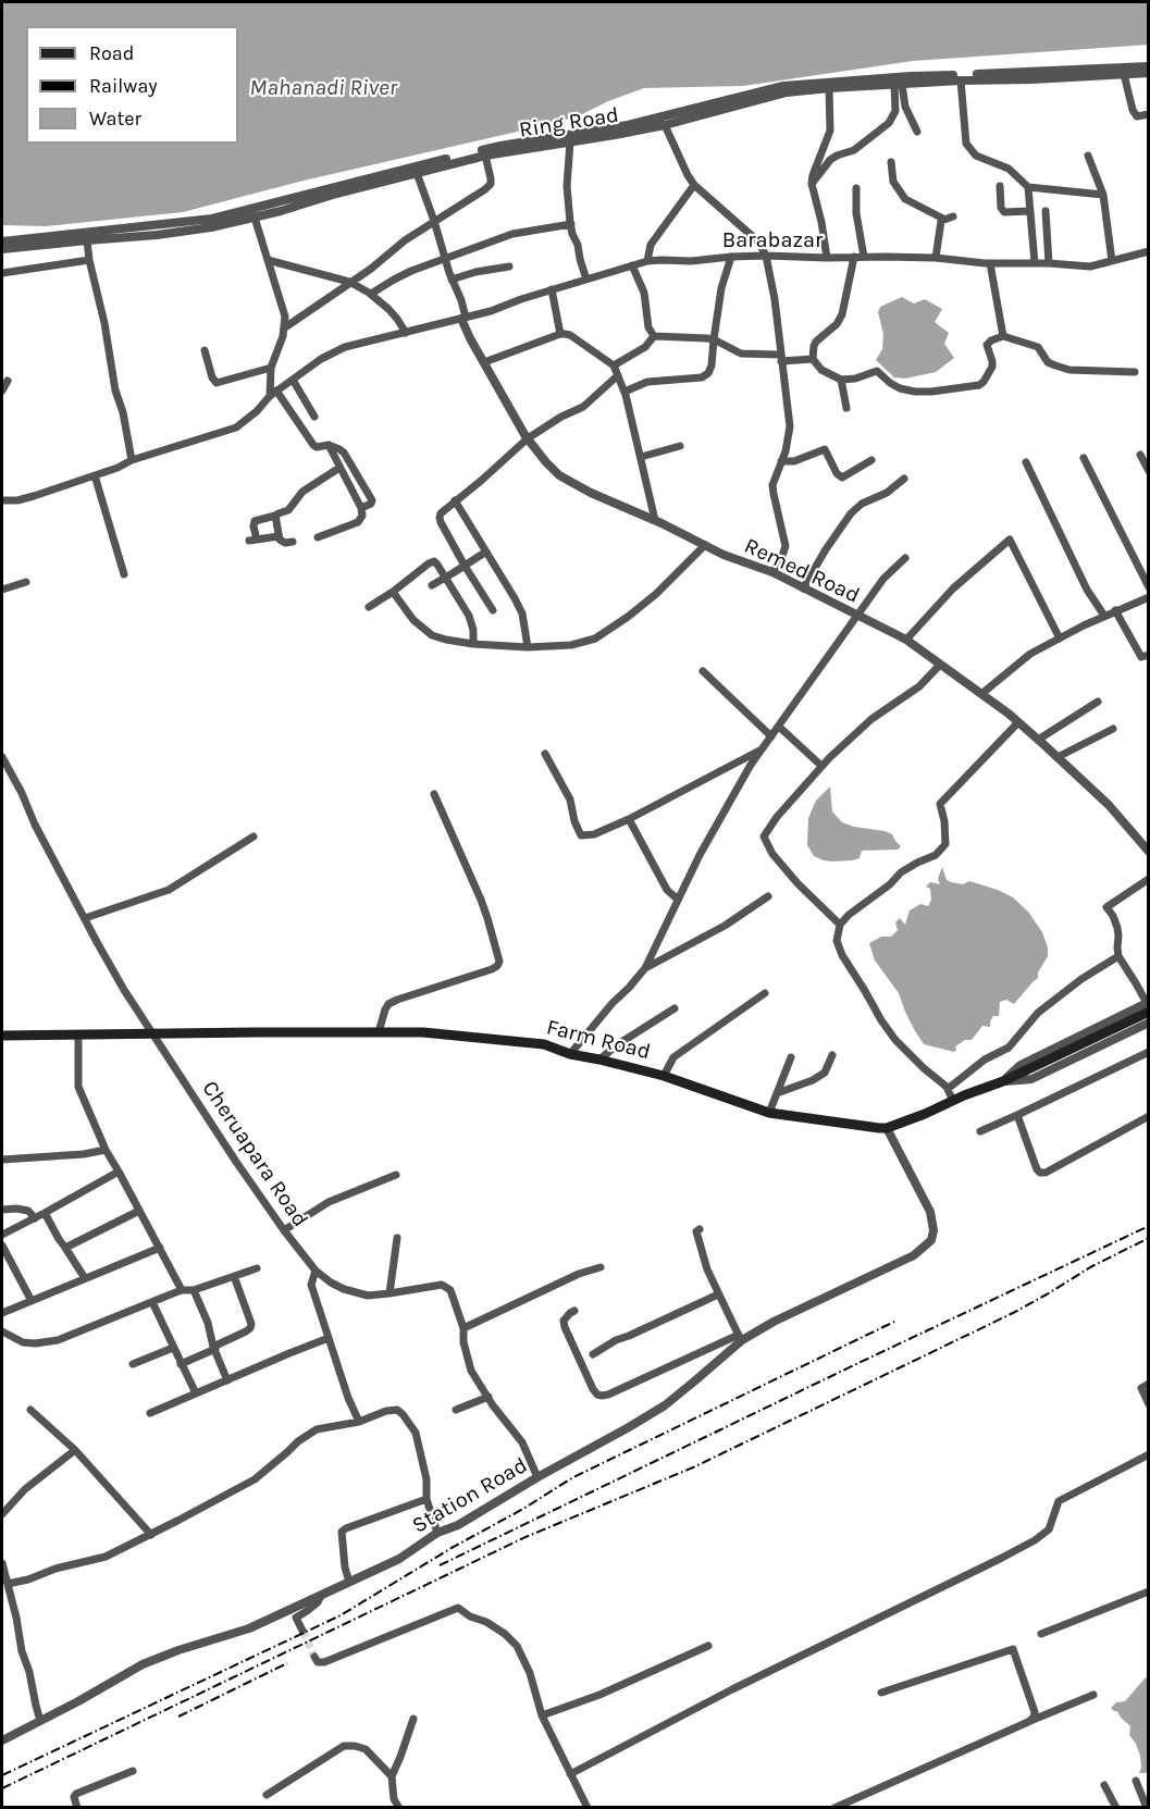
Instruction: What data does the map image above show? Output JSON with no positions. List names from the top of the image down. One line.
{"streets":{"main road":["Farm Road"],"street":["Ring Road","Barabazar","Remed Road","Cheruapara Road","Station Road"]},"crossings":[["Barabazar","Remed Road"],["Farm Road","Cheruapara Road"],["Farm Road","Station Road"],["Cheruapara Road","Station Road"]],"water":["Mahanadi River"],"legend":["Road","Railway","Water"]}
